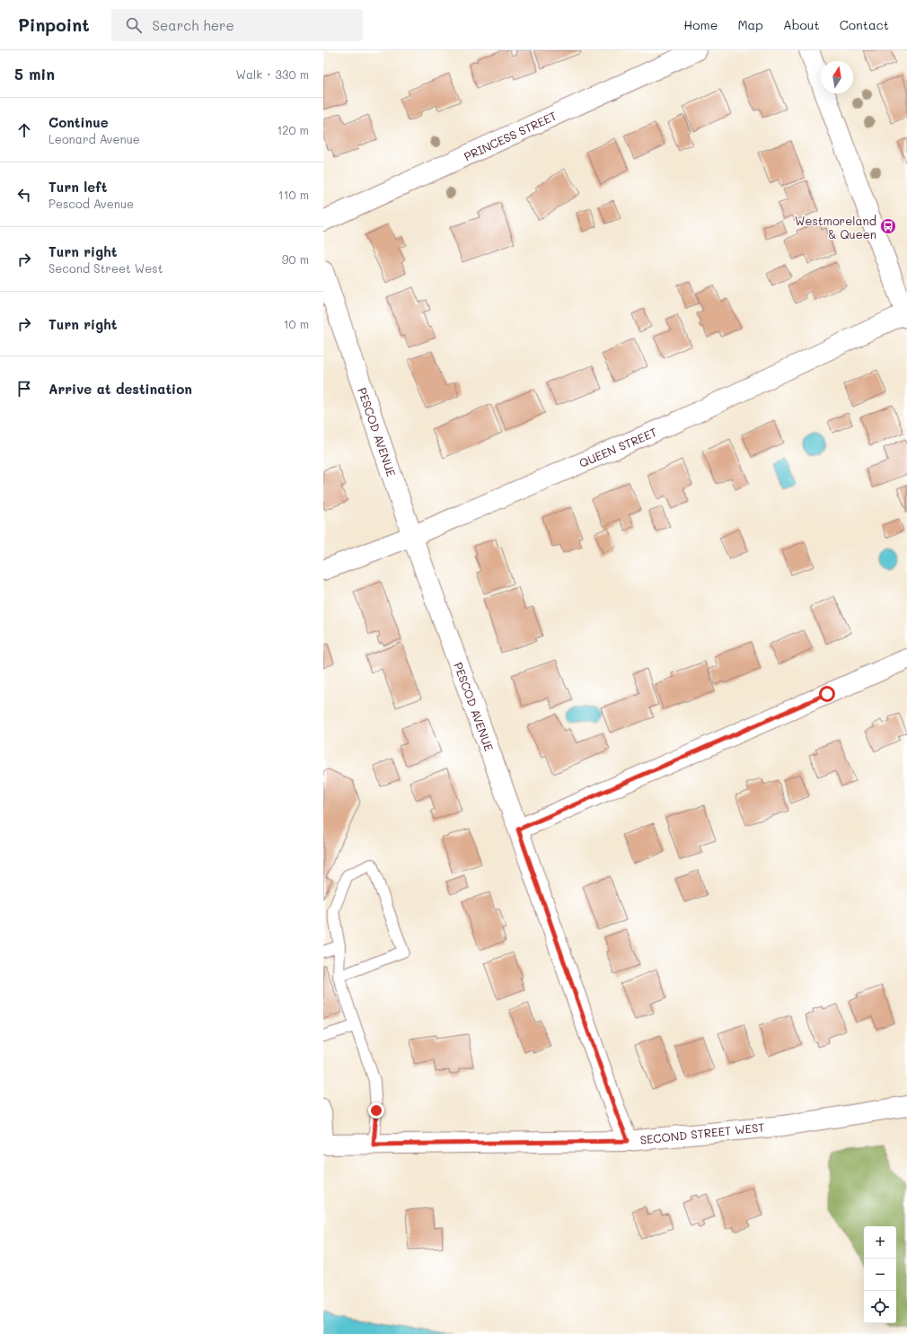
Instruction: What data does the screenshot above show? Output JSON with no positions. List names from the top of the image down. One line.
{"streets":{"street":["PRINCESS STREET","PESCOD AVENUE","QUEEN STREET","SECOND STREET WEST"]},"crossings":[["PESCOD AVENUE","QUEEN STREET"],["PESCOD AVENUE","SECOND STREET WEST"]],"places":{"bus stop":["Westmoreland & Queen"]},"north":"top","page":{"header":"Pinpoint","search":"Search here","nav":["Home","Map","About","Contact"],"heading":["5 min","Walk · 330 m"],"list":[["Continue","Leonard Avenue","120 m"],["Turn left","Pescod Avenue","110 m"],["Turn right","Second Street West","90 m"],["Turn right","10 m"],"Arrive at destination"],"map_buttons":["+","−"]}}
